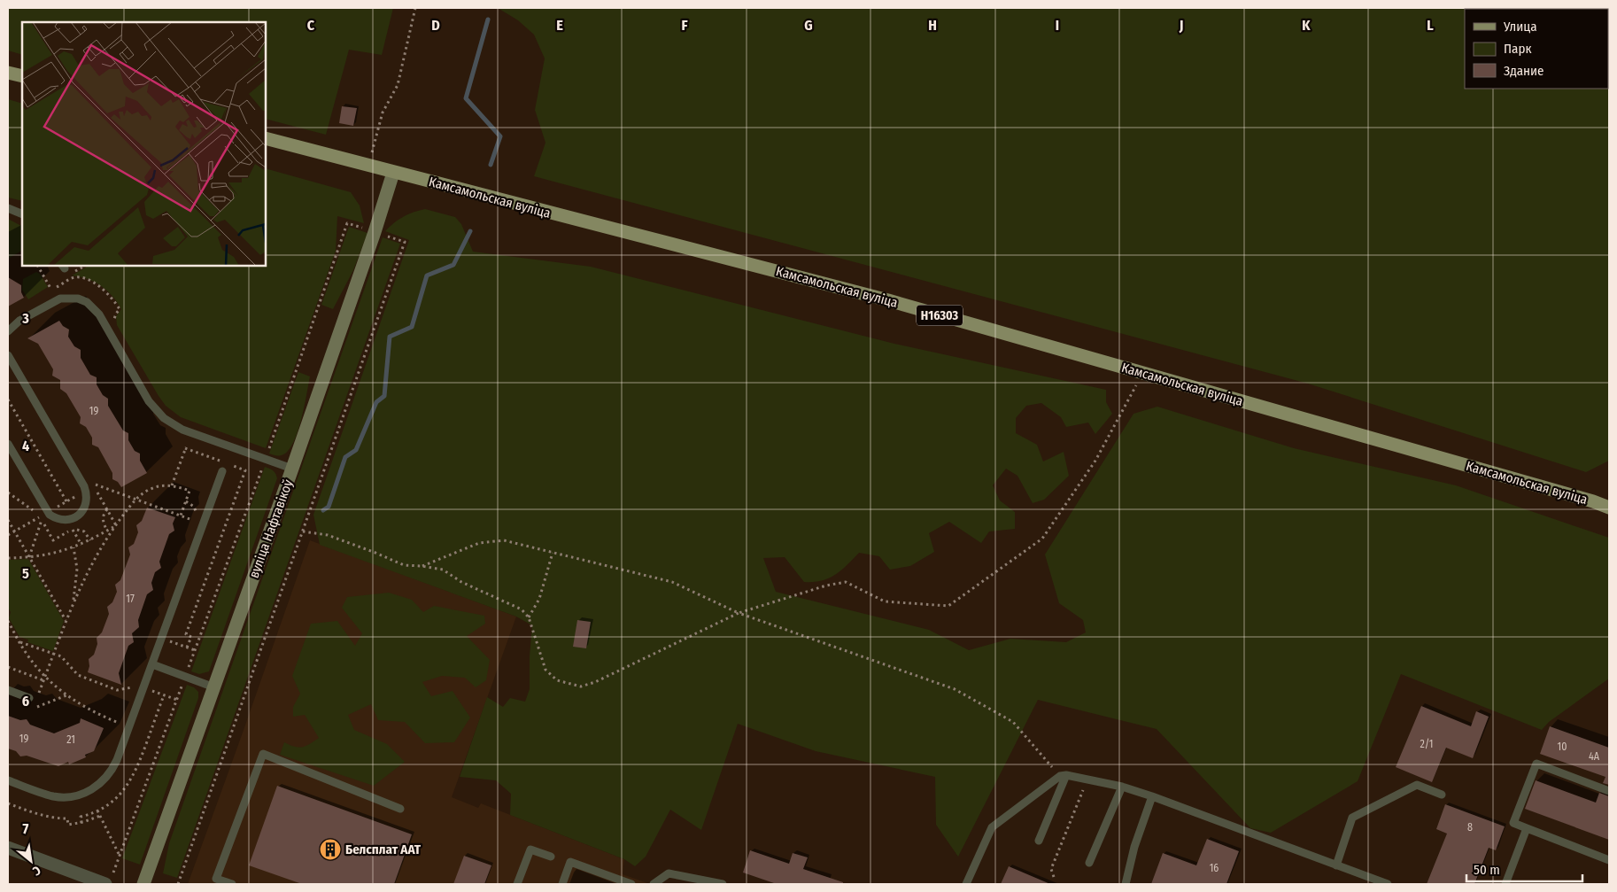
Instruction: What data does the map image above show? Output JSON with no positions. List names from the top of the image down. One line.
{"streets":{"main road":["Камсамольская вуліца","Н16303"],"street":["вуліца Нафтавікоў"]},"crossings":[["Камсамольская вуліца","вуліца Нафтавікоў"]],"places":{"building":["Белсплат ААТ"]},"house_numbers":["19","17","19","21","2/1","10","4А","8","16"],"legend":["Улица","Парк","Здание"],"scale_bar":"50 m","north":"bottom right","grid":{"columns":["C","D","E","F","G","H","I","J","K","L"],"rows":["3","4","5","6","7"]}}
